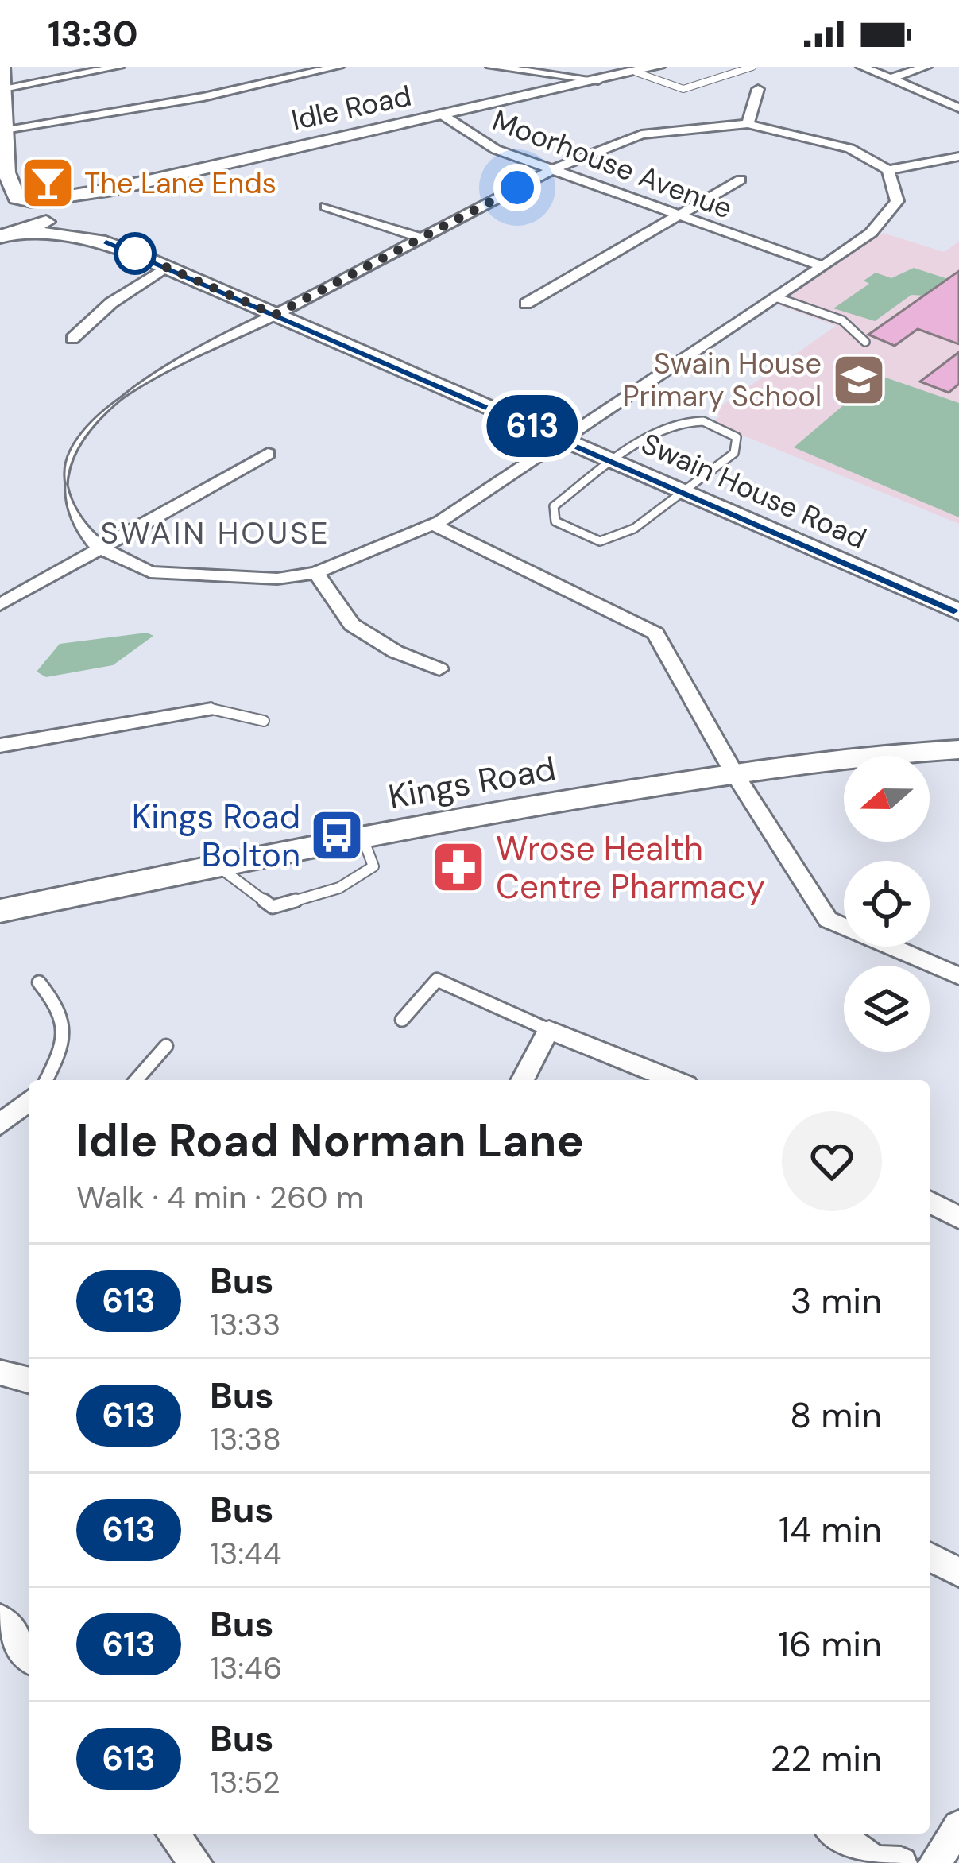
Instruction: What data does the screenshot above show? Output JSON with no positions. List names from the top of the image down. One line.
{"streets":{"street":["Idle Road","Moorhouse Avenue","Swain House Road","Kings Road"]},"crossings":[["Idle Road","Moorhouse Avenue"],["Idle Road","Swain House Road"]],"districts":["SWAIN HOUSE"],"places":{"bar":["The Lane Ends"],"school or university":["Swain House Primary School"],"bus stop":["Kings Road Bolton"],"pharmacy":["Wrose Health Centre Pharmacy"]},"lines":["bus line 613"],"north":"left","page":{"status":"13:30","on_map":"613","heading":["Idle Road Norman Lane","Walk · 4 min · 260 m"],"list":[{"mark":"613","name":"Bus","note":"13:33","value":"3 min"},{"mark":"613","name":"Bus","note":"13:38","value":"8 min"},{"mark":"613","name":"Bus","note":"13:44","value":"14 min"},{"mark":"613","name":"Bus","note":"13:46","value":"16 min"},{"mark":"613","name":"Bus","note":"13:52","value":"22 min"}]}}
